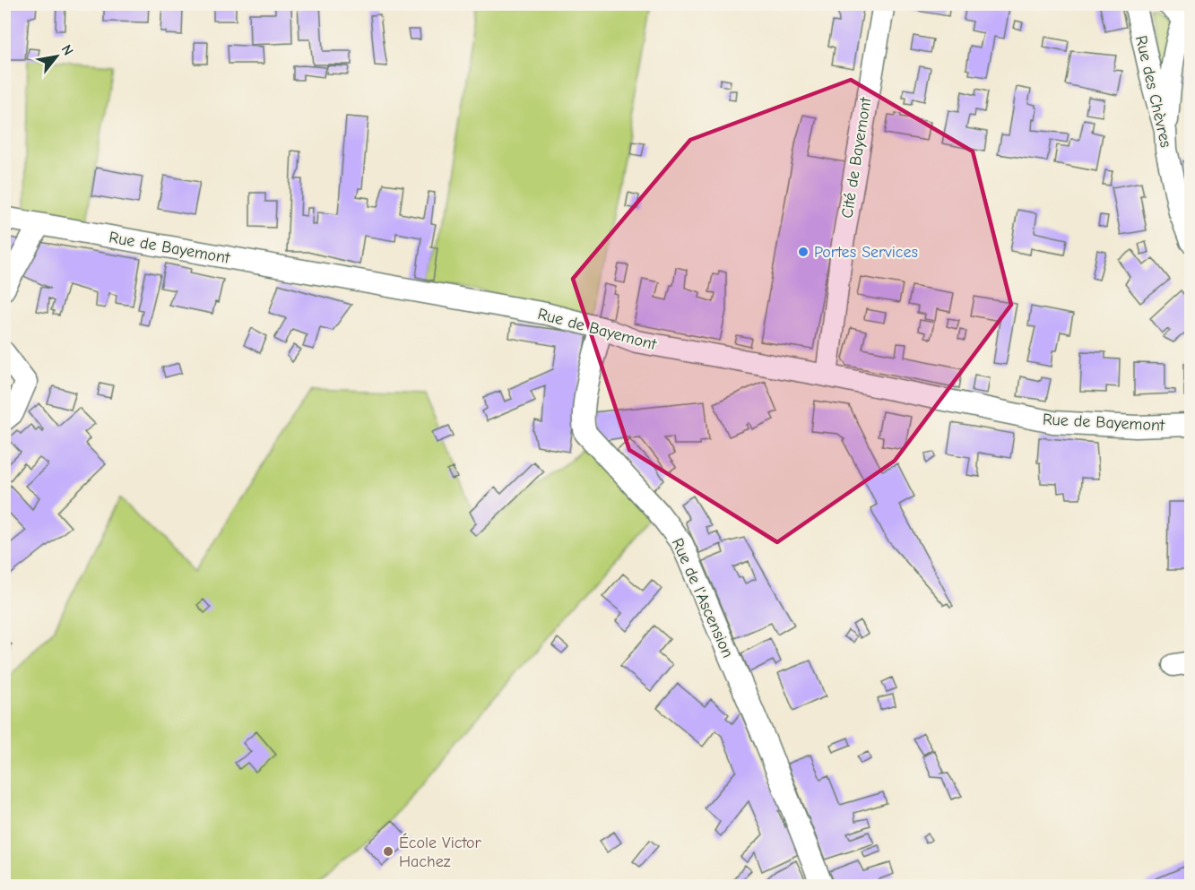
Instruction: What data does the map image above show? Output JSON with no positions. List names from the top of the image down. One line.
{"streets":{"street":["Rue des Chèvres","Cité de Bayemont","Rue de Bayemont","Rue de l'Ascension"]},"crossings":[["Cité de Bayemont","Rue de Bayemont"],["Rue de Bayemont","Rue de l'Ascension"]],"places":["Portes Services","École Victor Hachez"],"north":"top right"}
